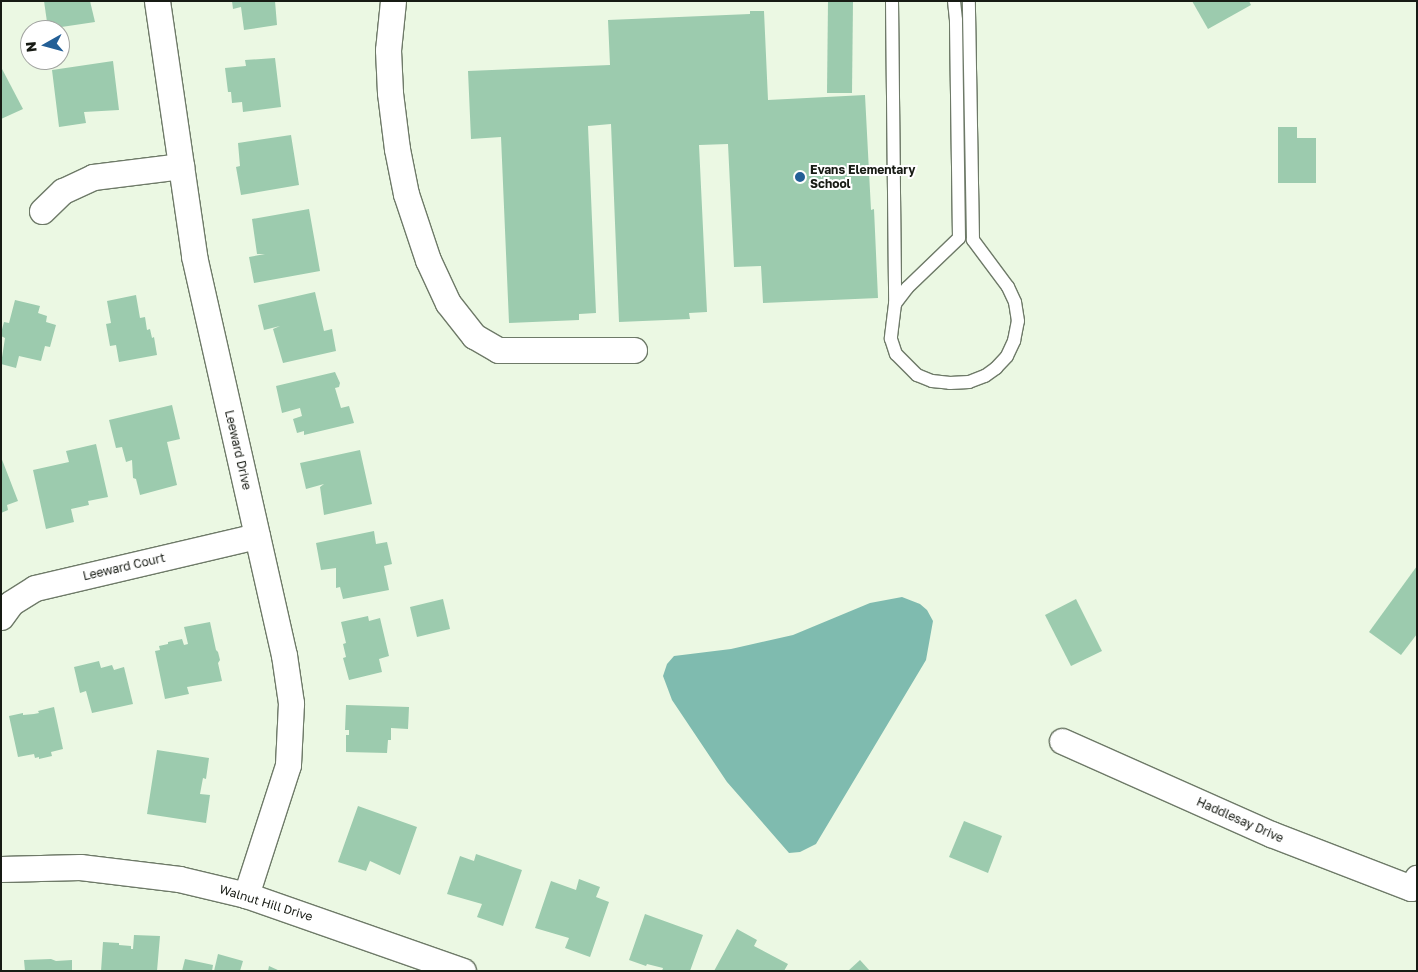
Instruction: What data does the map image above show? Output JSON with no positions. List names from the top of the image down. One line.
{"streets":{"street":["Leeward Drive","Leeward Court","Haddlesay Drive","Walnut Hill Drive"]},"crossings":[["Leeward Drive","Leeward Court"],["Leeward Drive","Walnut Hill Drive"]],"places":["Evans Elementary School"],"north":"left"}
